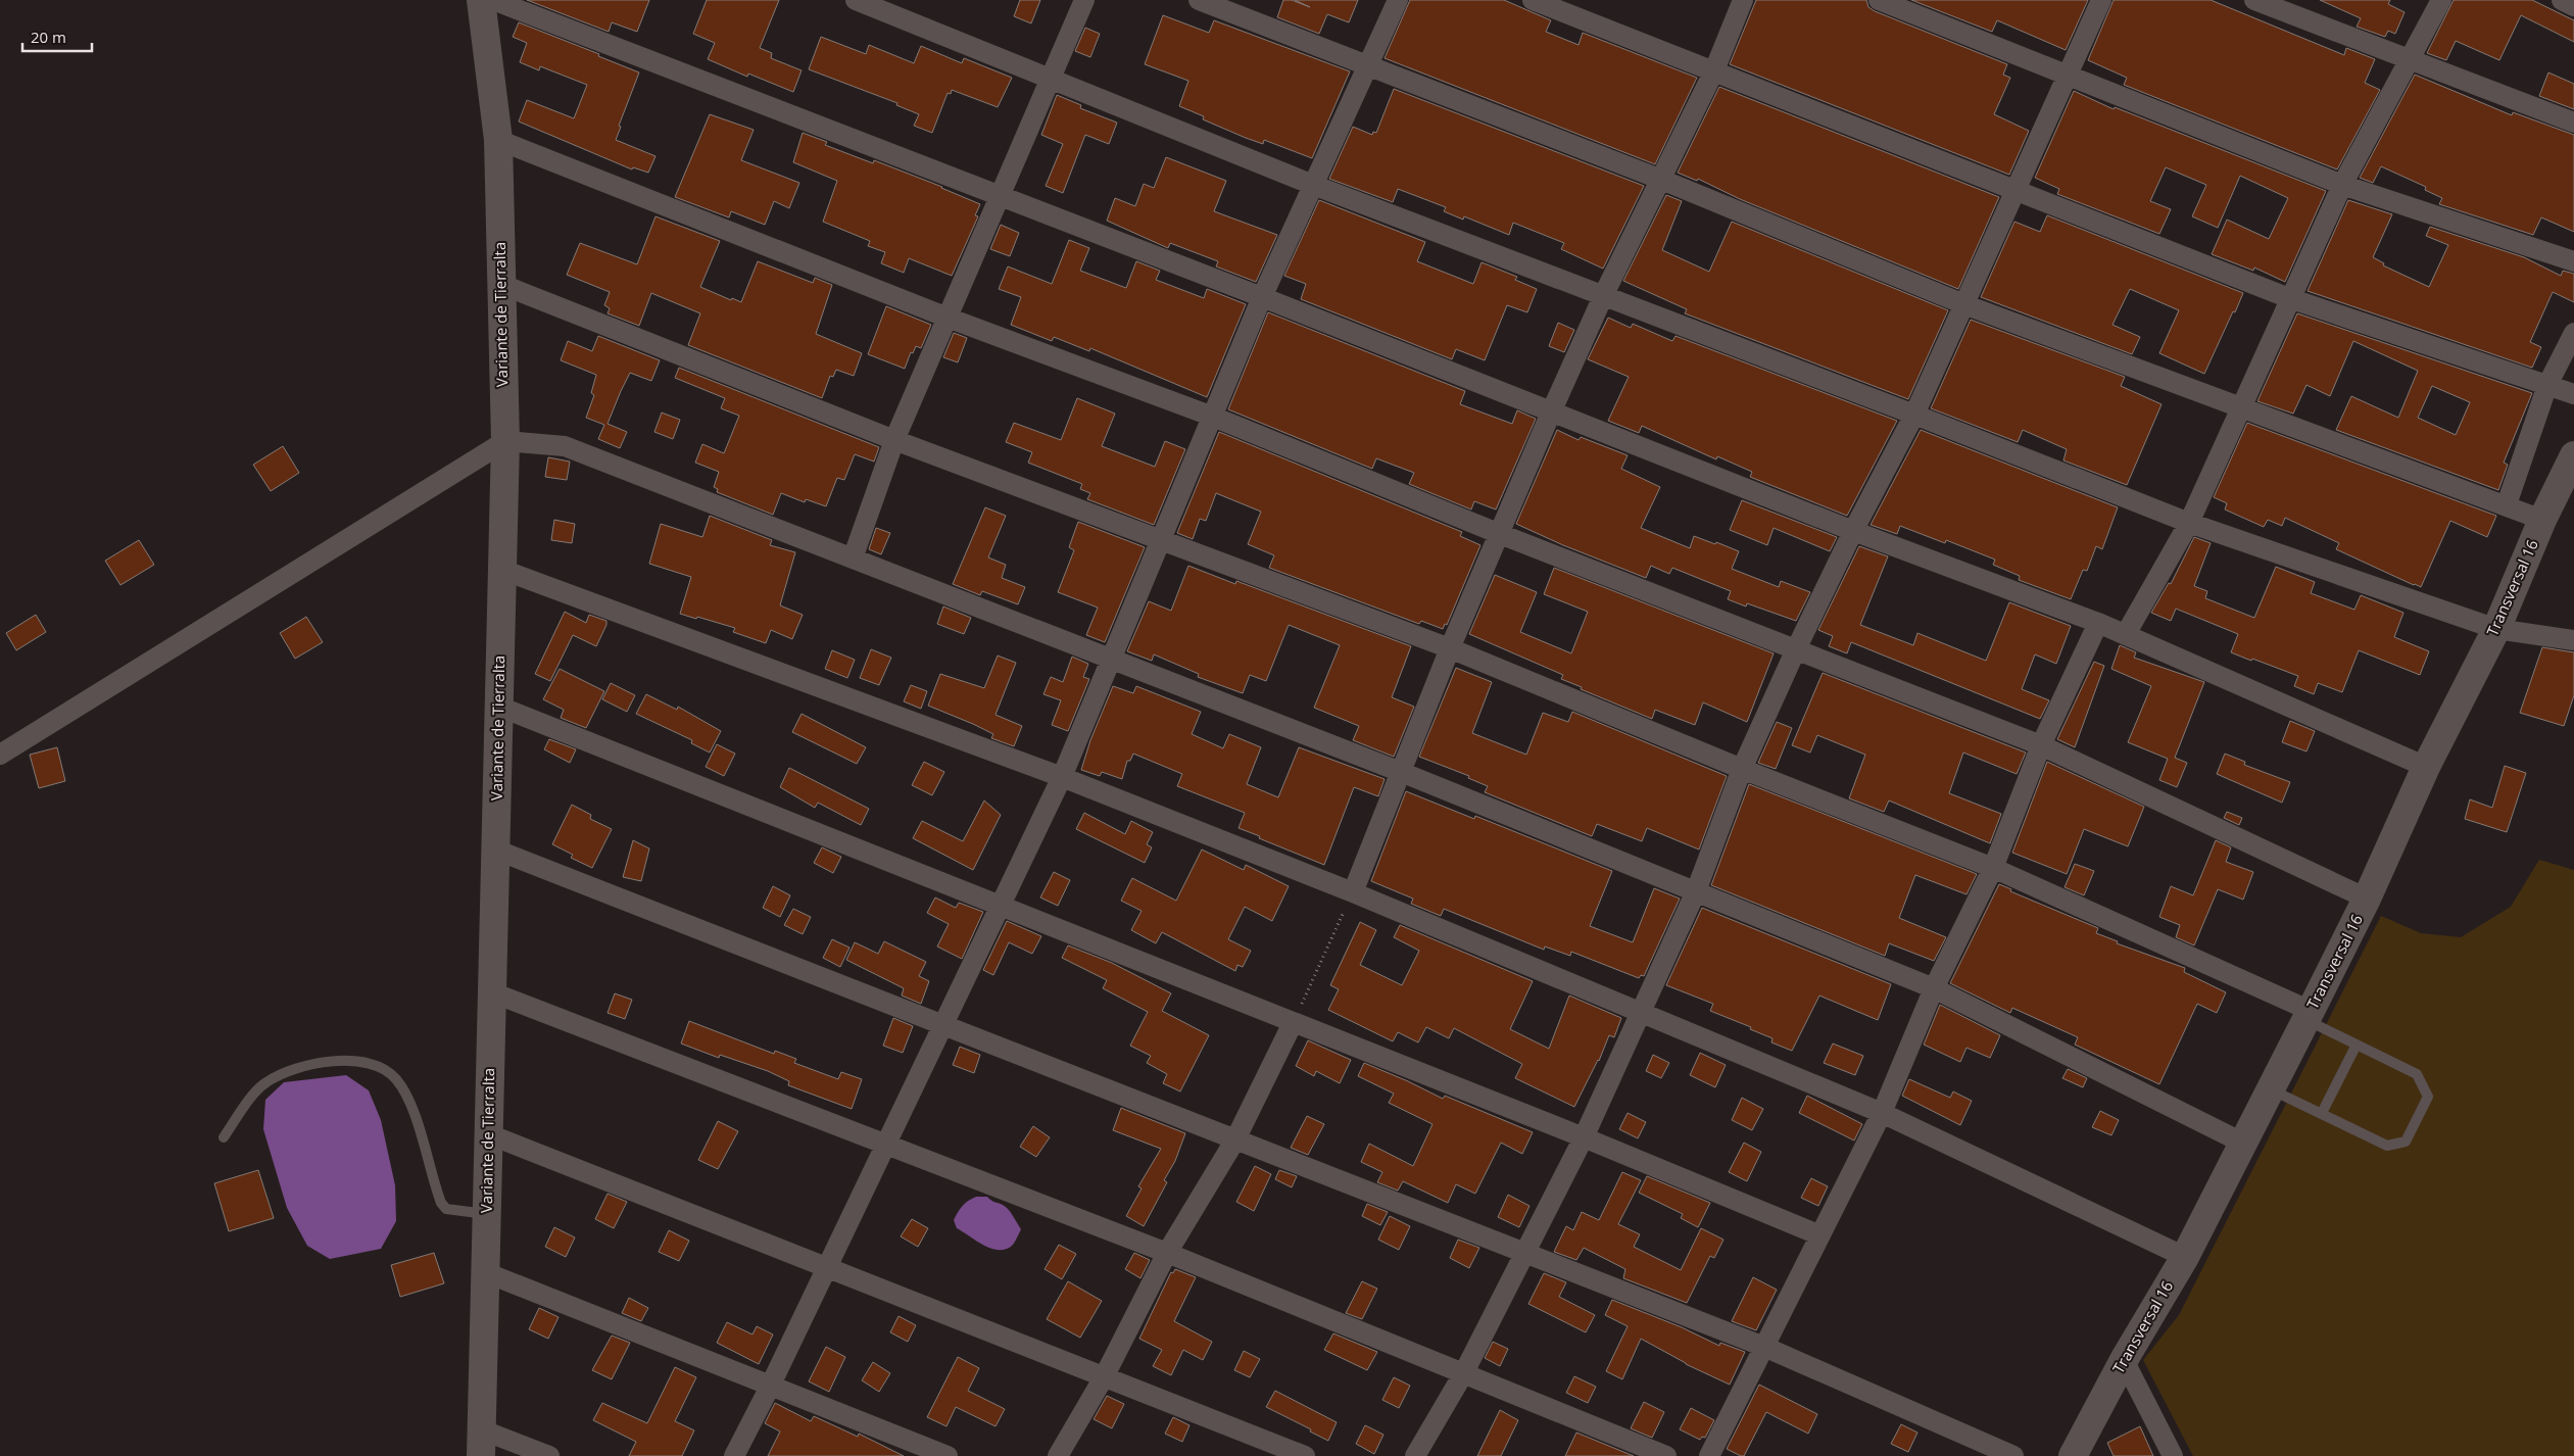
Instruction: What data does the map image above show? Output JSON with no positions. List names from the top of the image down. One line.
{"streets":{"main road":["Variante de Tierralta","Transversal 16"]},"scale_bar":"20 m"}
